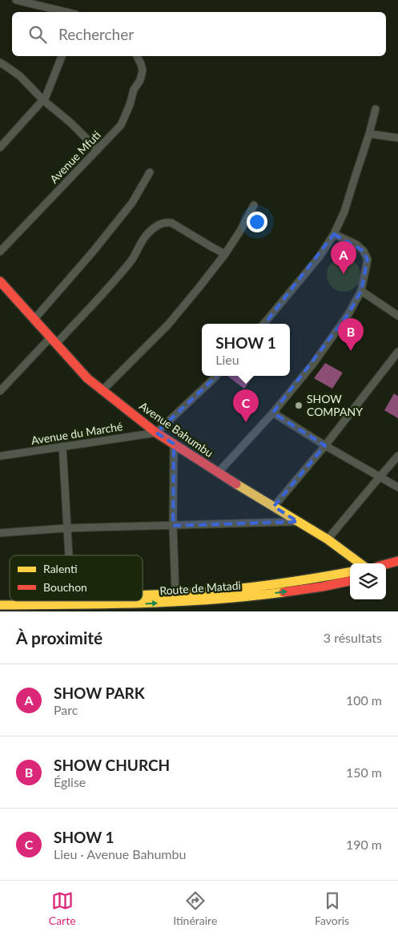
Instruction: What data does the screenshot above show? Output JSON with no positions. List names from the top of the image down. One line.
{"streets":{"main road":["Avenue Bahumbu","Route de Matadi"],"street":["Avenue Mfuti","Avenue du Marché"]},"crossings":[["Avenue Bahumbu","Avenue du Marché"]],"places":["SHOW COMPANY"],"legend":["Ralenti","Bouchon"],"page":{"search":"Rechercher","pins":["A","B","C"],"popup":["SHOW 1","Lieu"],"heading":["À proximité","3 résultats"],"list":[{"mark":"A","name":"SHOW PARK","note":"Parc","value":"100 m"},{"mark":"B","name":"SHOW CHURCH","note":"Église","value":"150 m"},{"mark":"C","name":"SHOW 1","note":"Lieu · Avenue Bahumbu","value":"190 m"}],"nav":["Carte","Itinéraire","Favoris"]}}
